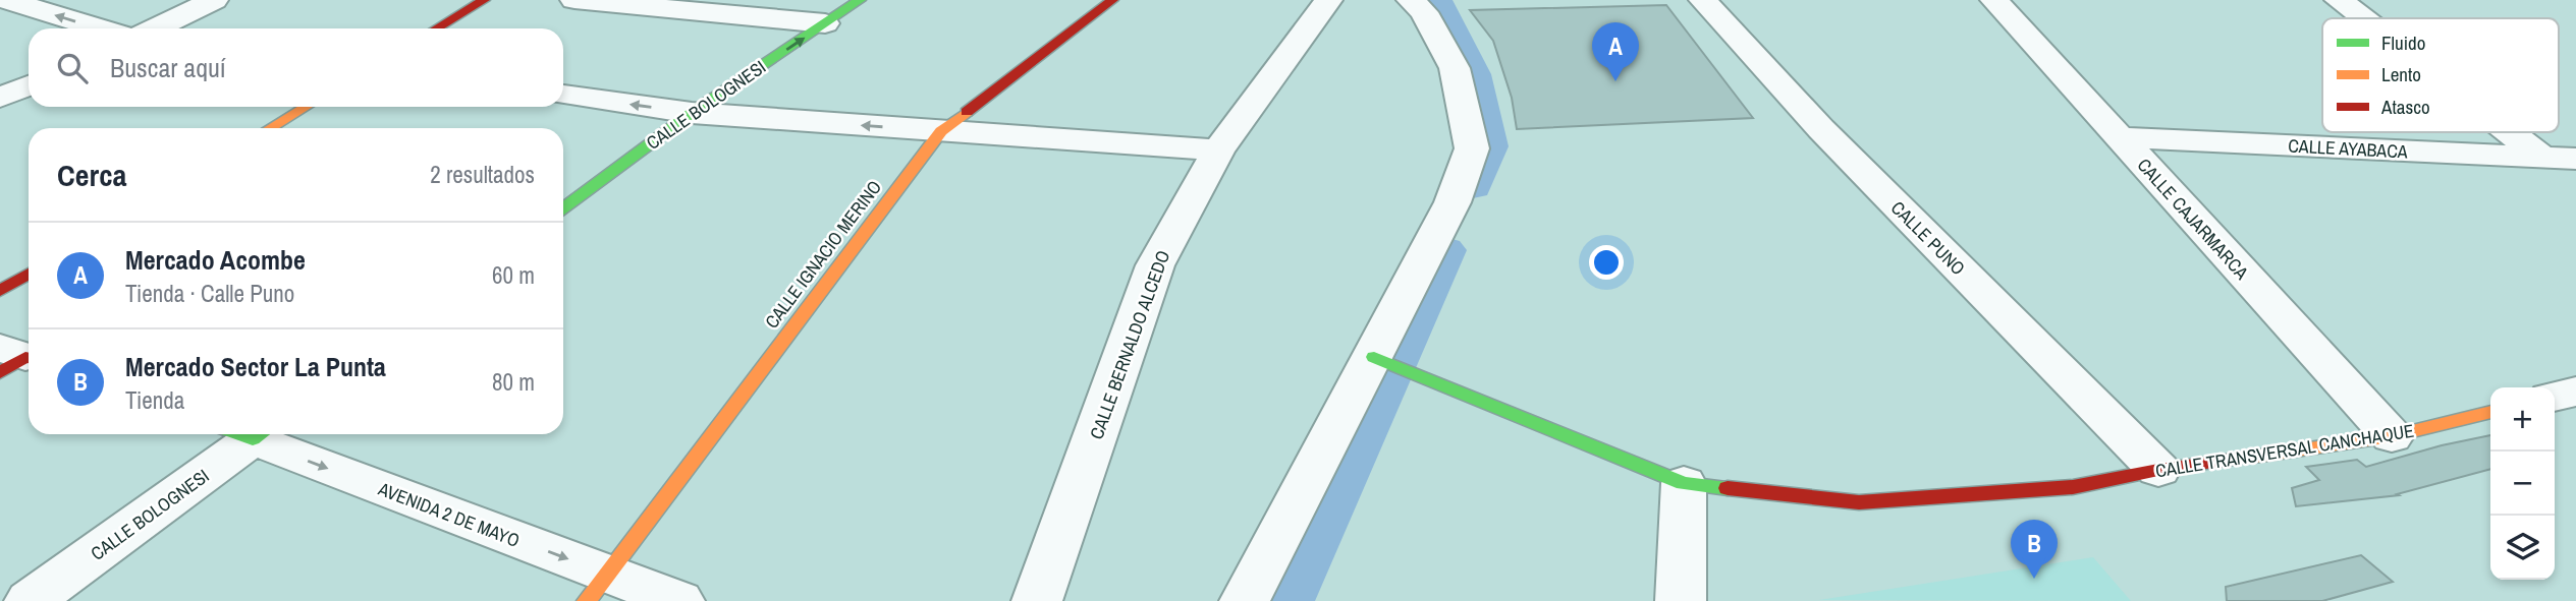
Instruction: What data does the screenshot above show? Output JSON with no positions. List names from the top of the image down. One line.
{"streets":{"street":["CALLE BOLOGNESI","CALLE AYABACA","CALLE CAJARMARCA","CALLE PUNO","CALLE IGNACIO MERINO","CALLE BERNALDO ALCEDO","CALLE TRANSVERSAL CANCHAQUE","AVENIDA 2 DE MAYO"]},"crossings":[["CALLE AYABACA","CALLE CAJARMARCA"],["CALLE CAJARMARCA","CALLE TRANSVERSAL CANCHAQUE"],["CALLE PUNO","CALLE TRANSVERSAL CANCHAQUE"],["CALLE IGNACIO MERINO","AVENIDA 2 DE MAYO"]],"one_way":["AVENIDA 2 DE MAYO"],"legend":["Fluido","Lento","Atasco"],"page":{"pins":["A","B"],"search":"Buscar aquí","heading":["Cerca","2 resultados"],"list":[{"mark":"A","name":"Mercado Acombe","note":"Tienda · Calle Puno","value":"60 m"},{"mark":"B","name":"Mercado Sector La Punta","note":"Tienda","value":"80 m"}],"map_buttons":["+","−"]}}
